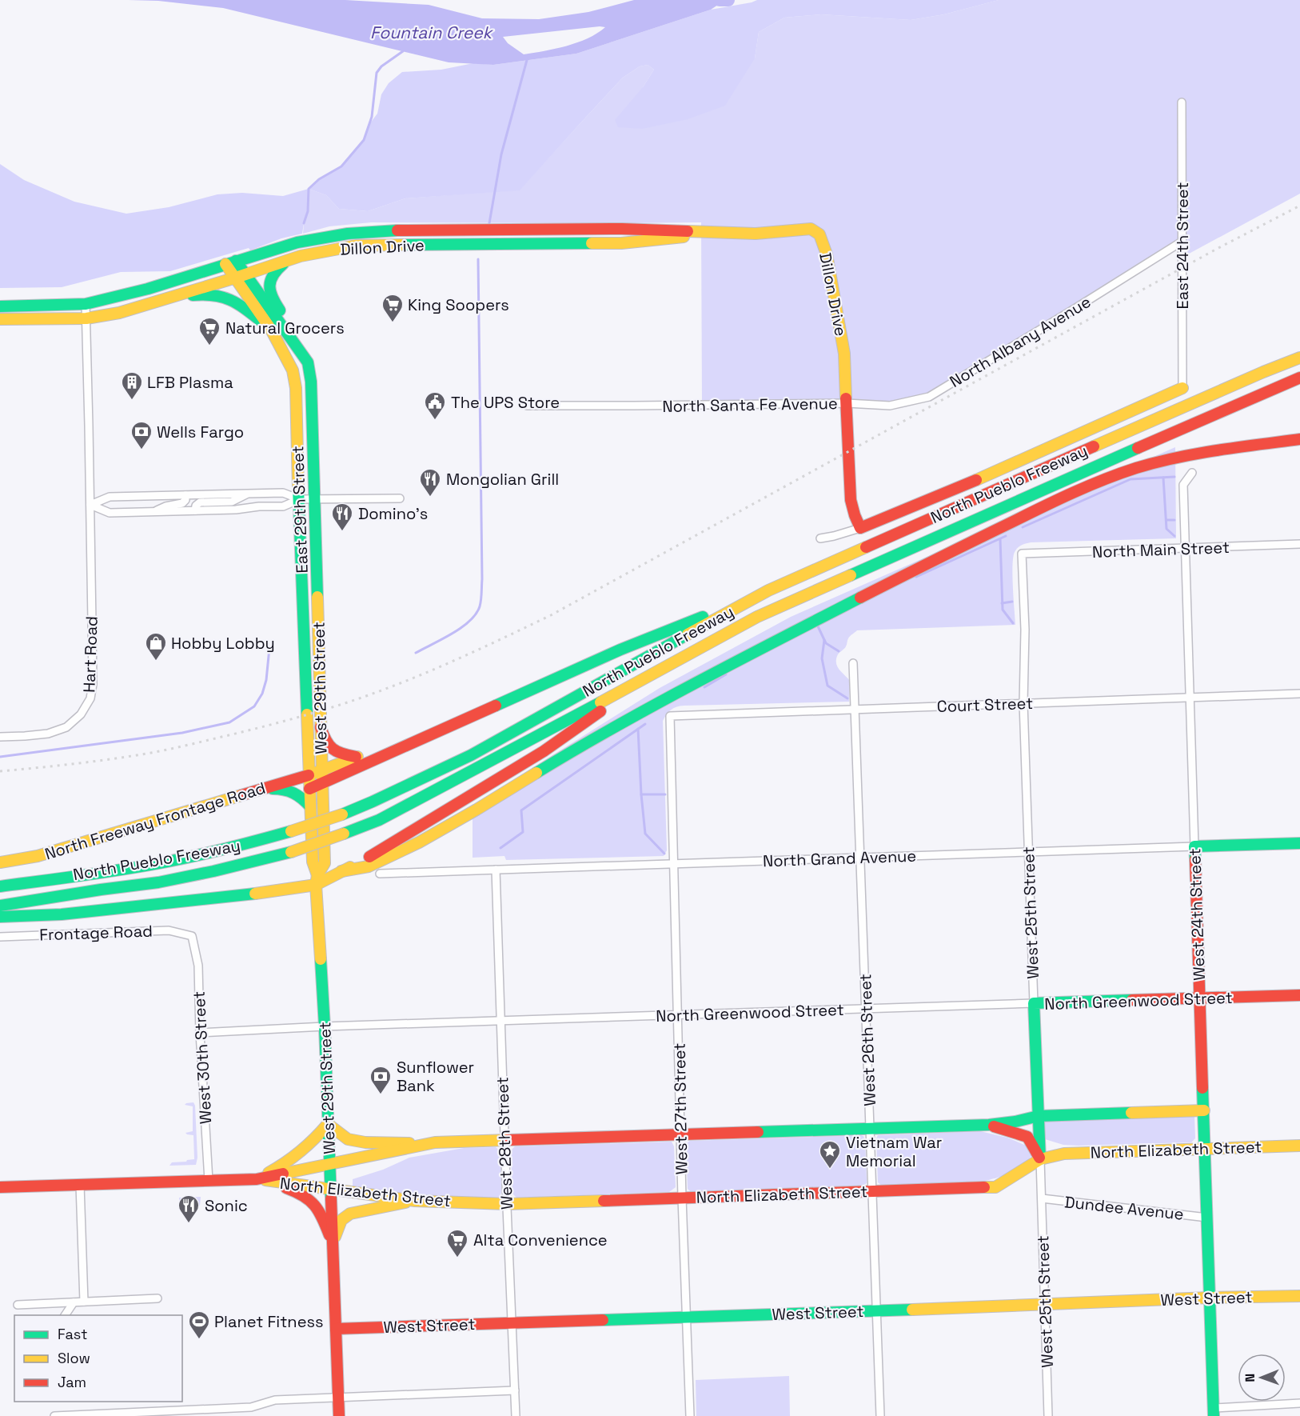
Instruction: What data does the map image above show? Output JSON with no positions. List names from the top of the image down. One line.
{"streets":{"main road":["Dillon Drive","North Santa Fe Avenue","North Pueblo Freeway","East 29th Street","West 29th Street","North Freeway Frontage Road","North Grand Avenue","West 25th Street","West 24th Street","North Greenwood Street","North Elizabeth Street","West Street"],"street":["East 24th Street","North Albany Avenue","North Main Street","Hart Road","Court Street","Frontage Road","West 26th Street","West 30th Street","West 27th Street","West 28th Street","Dundee Avenue"]},"crossings":[["East 24th Street","North Albany Avenue"],["Dillon Drive","North Albany Avenue"],["Dillon Drive","North Santa Fe Avenue"],["Dillon Drive","East 29th Street"],["Dillon Drive","Hart Road"],["North Albany Avenue","North Santa Fe Avenue"],["East 29th Street","West 29th Street"],["East 29th Street","North Freeway Frontage Road"],["North Main Street","West 25th Street"],["North Main Street","West 24th Street"],["West 29th Street","North Freeway Frontage Road"],["West 29th Street","North Greenwood Street"],["West 29th Street","North Elizabeth Street"],["West 29th Street","West Street"],["Court Street","West 25th Street"],["Court Street","West 24th Street"],["Court Street","West 26th Street"],["Court Street","West 27th Street"],["North Grand Avenue","West 25th Street"],["North Grand Avenue","West 24th Street"],["North Grand Avenue","West 26th Street"],["North Grand Avenue","West 27th Street"],["North Grand Avenue","West 28th Street"],["West 25th Street","North Greenwood Street"],["West 25th Street","North Elizabeth Street"],["West 25th Street","Dundee Avenue"],["West 25th Street","West Street"],["West 24th Street","North Greenwood Street"],["West 24th Street","North Elizabeth Street"],["West 24th Street","Dundee Avenue"],["West 24th Street","West Street"],["Frontage Road","West 30th Street"],["North Greenwood Street","West 26th Street"],["North Greenwood Street","West 30th Street"],["North Greenwood Street","West 27th Street"],["North Greenwood Street","West 28th Street"],["West 26th Street","North Elizabeth Street"],["West 26th Street","West Street"],["West 30th Street","North Elizabeth Street"],["West 27th Street","North Elizabeth Street"],["West 27th Street","West Street"],["West 28th Street","North Elizabeth Street"],["West 28th Street","West Street"]],"water":["Fountain Creek"],"places":{"supermarket":["King Soopers","Natural Grocers","Alta Convenience"],"building":["LFB Plasma"],"public building":["The UPS Store"],"bank":["Wells Fargo","Sunflower Bank"],"restaurant":["Mongolian Grill","Domino's","Sonic"],"shop":["Hobby Lobby"],"place":["Vietnam War Memorial"],"sports":["Planet Fitness"]},"legend":["Fast","Slow","Jam"],"north":"left"}
